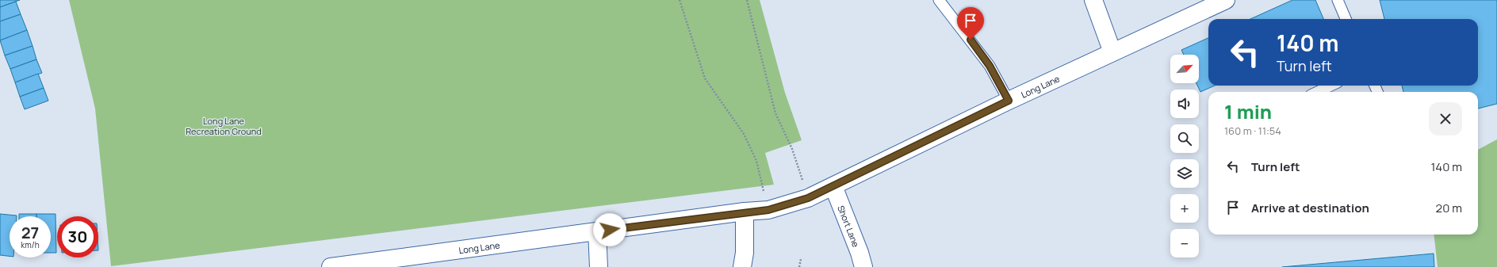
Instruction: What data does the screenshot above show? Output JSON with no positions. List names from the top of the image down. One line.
{"streets":{"street":["Long Lane","Short Lane"]},"crossings":[["Long Lane","Short Lane"]],"parks":["Long Lane Recreation Ground"],"north":"top right","page":{"turn":["140 m","Turn left"],"map_buttons":["+","−"],"heading":["1 min","160 m · 11:54"],"list":[{"name":"Turn left","value":"140 m"},{"name":"Arrive at destination","value":"20 m"}],"speed":"27 km/h","limit":"30"}}
